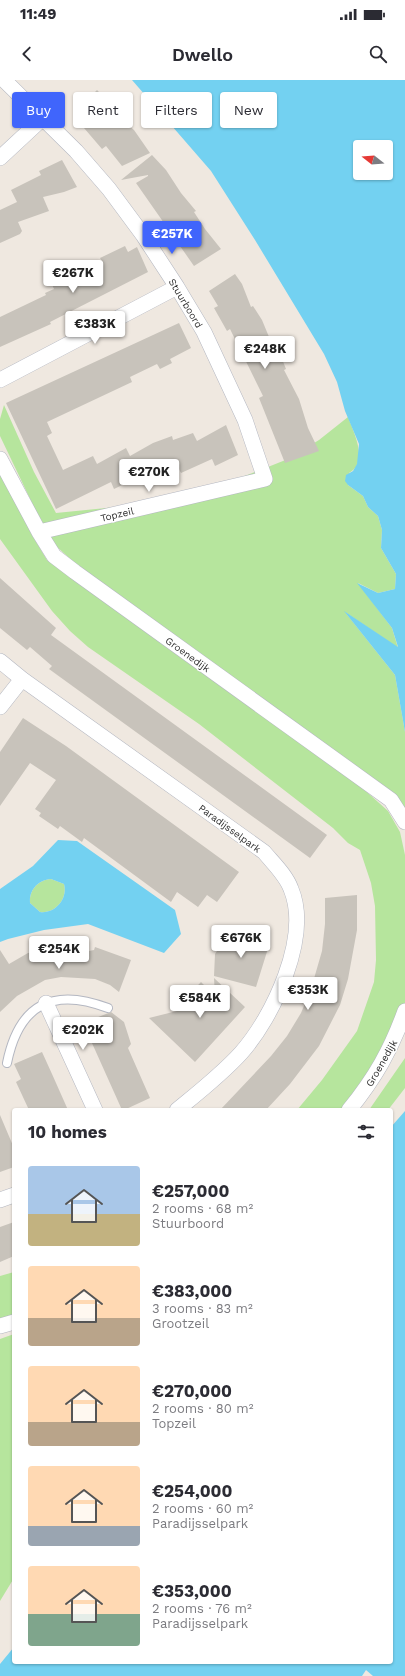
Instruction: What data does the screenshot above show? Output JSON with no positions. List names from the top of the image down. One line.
{"streets":{"street":["Stuurboord","Topzeil","Groenedijk","Paradijsselpark"]},"crossings":[["Stuurboord","Topzeil"],["Topzeil","Groenedijk"]],"north":"left","page":{"status":"11:49","header":"Dwello","chip":["Buy","Rent","Filters","New"],"price":["€257K","€267K","€383K","€248K","€270K","€676K","€254K","€353K","€584K","€202K"],"heading":"10 homes","list":[{"name":"€257,000","note":"2 rooms · 68 m² · Stuurboord"},{"name":"€383,000","note":"3 rooms · 83 m² · Grootzeil"},{"name":"€270,000","note":"2 rooms · 80 m² · Topzeil"},{"name":"€254,000","note":"2 rooms · 60 m² · Paradijsselpark"},{"name":"€353,000","note":"2 rooms · 76 m² · Paradijsselpark"}]}}
